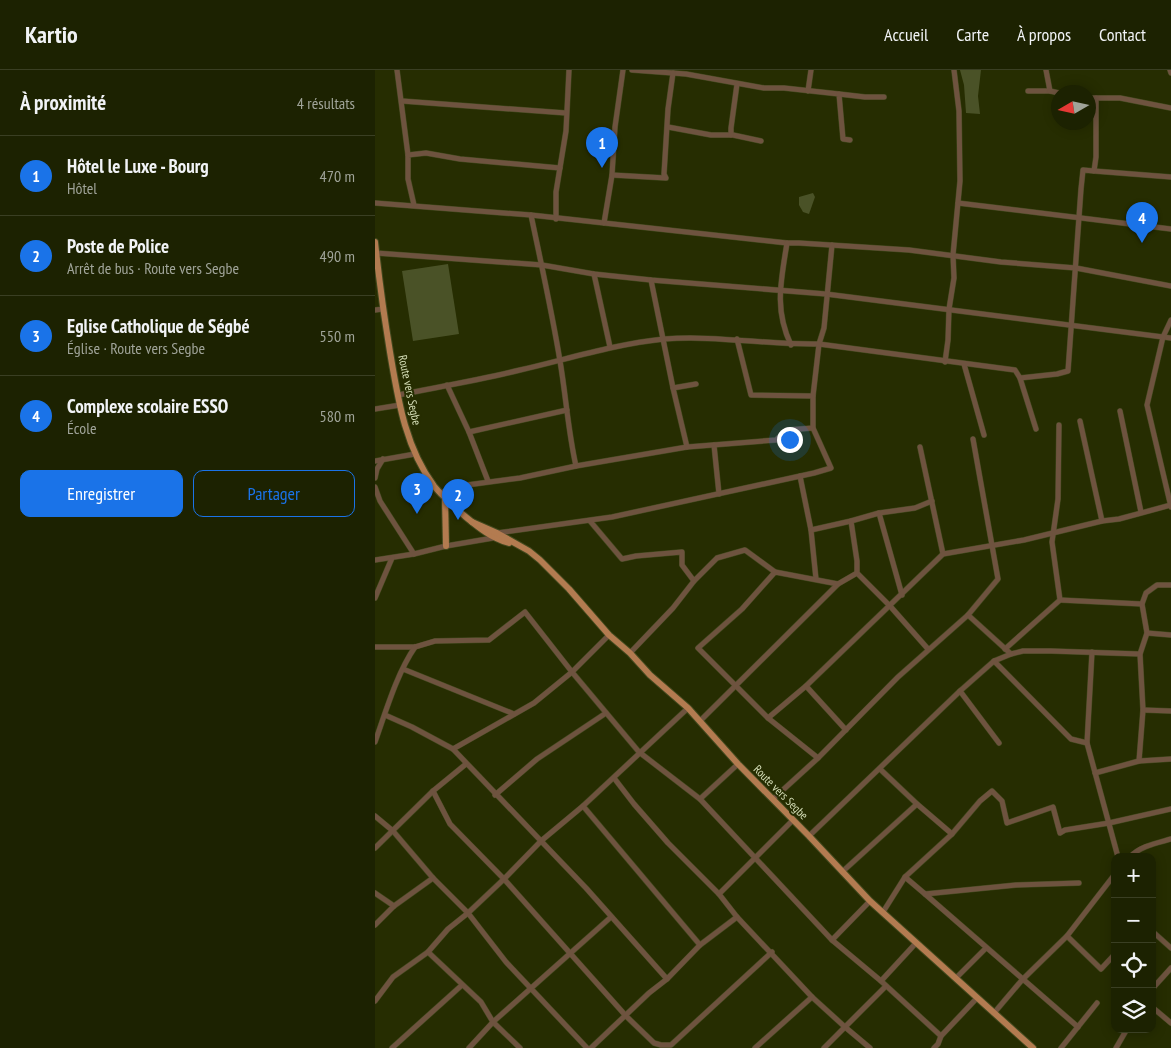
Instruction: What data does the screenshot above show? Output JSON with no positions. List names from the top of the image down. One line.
{"streets":{"main road":["Route vers Segbe"]},"north":"left","page":{"header":"Kartio","nav":["Accueil","Carte","À propos","Contact"],"heading":["À proximité","4 résultats"],"pins":["1","4","3","2"],"list":[{"mark":"1","name":"Hôtel le Luxe - Bourg","note":"Hôtel","value":"470 m"},{"mark":"2","name":"Poste de Police","note":"Arrêt de bus · Route vers Segbe","value":"490 m"},{"mark":"3","name":"Eglise Catholique de Ségbé","note":"Église · Route vers Segbe","value":"550 m"},{"mark":"4","name":"Complexe scolaire ESSO","note":"École","value":"580 m"}],"buttons":["Enregistrer","Partager"],"map_buttons":["+","−"]}}
